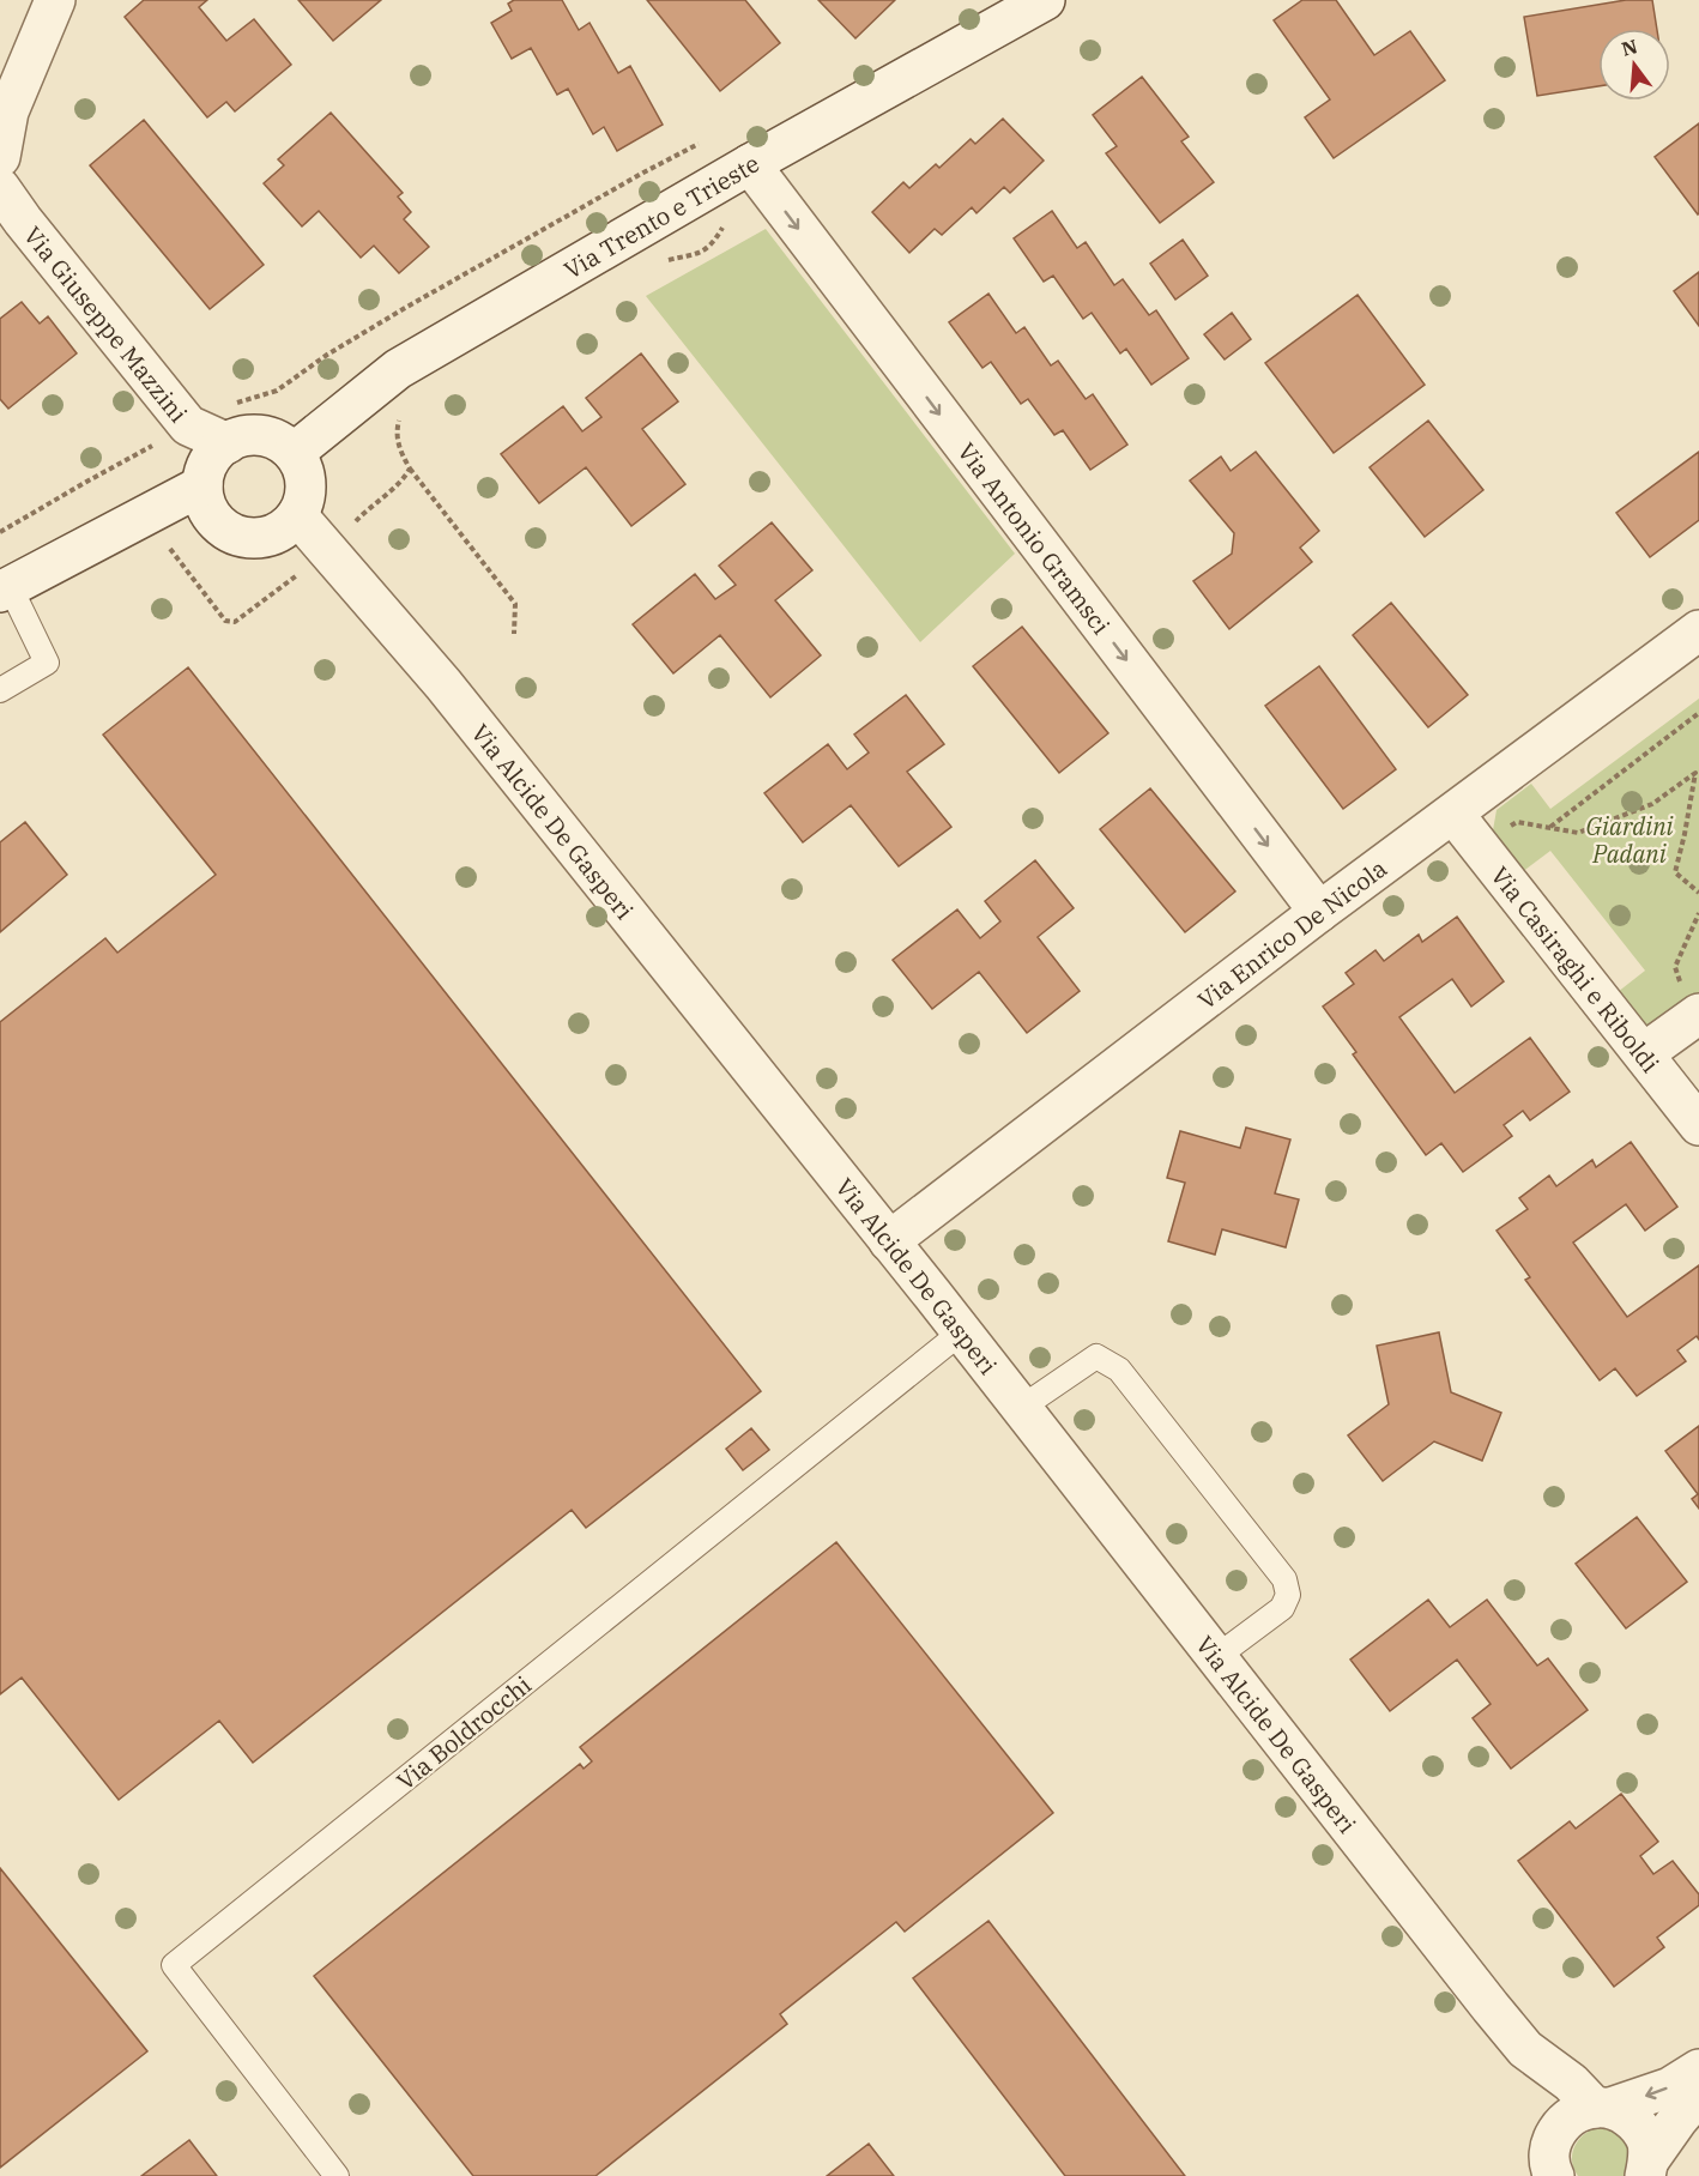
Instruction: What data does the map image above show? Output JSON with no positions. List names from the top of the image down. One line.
{"streets":{"street":["Via Trento e Trieste","Via Giuseppe Mazzini","Via Antonio Gramsci","Via Alcide De Gasperi","Via Enrico De Nicola","Via Casiraghi e Riboldi"],"lane":["Via Boldrocchi"]},"crossings":[["Via Trento e Trieste","Via Giuseppe Mazzini"],["Via Trento e Trieste","Via Antonio Gramsci"],["Via Trento e Trieste","Via Alcide De Gasperi"],["Via Giuseppe Mazzini","Via Alcide De Gasperi"],["Via Antonio Gramsci","Via Enrico De Nicola"],["Via Alcide De Gasperi","Via Enrico De Nicola"],["Via Alcide De Gasperi","Via Boldrocchi"],["Via Enrico De Nicola","Via Casiraghi e Riboldi"]],"one_way":["Via Antonio Gramsci"],"parks":["Giardini Padani"],"north":"top"}
